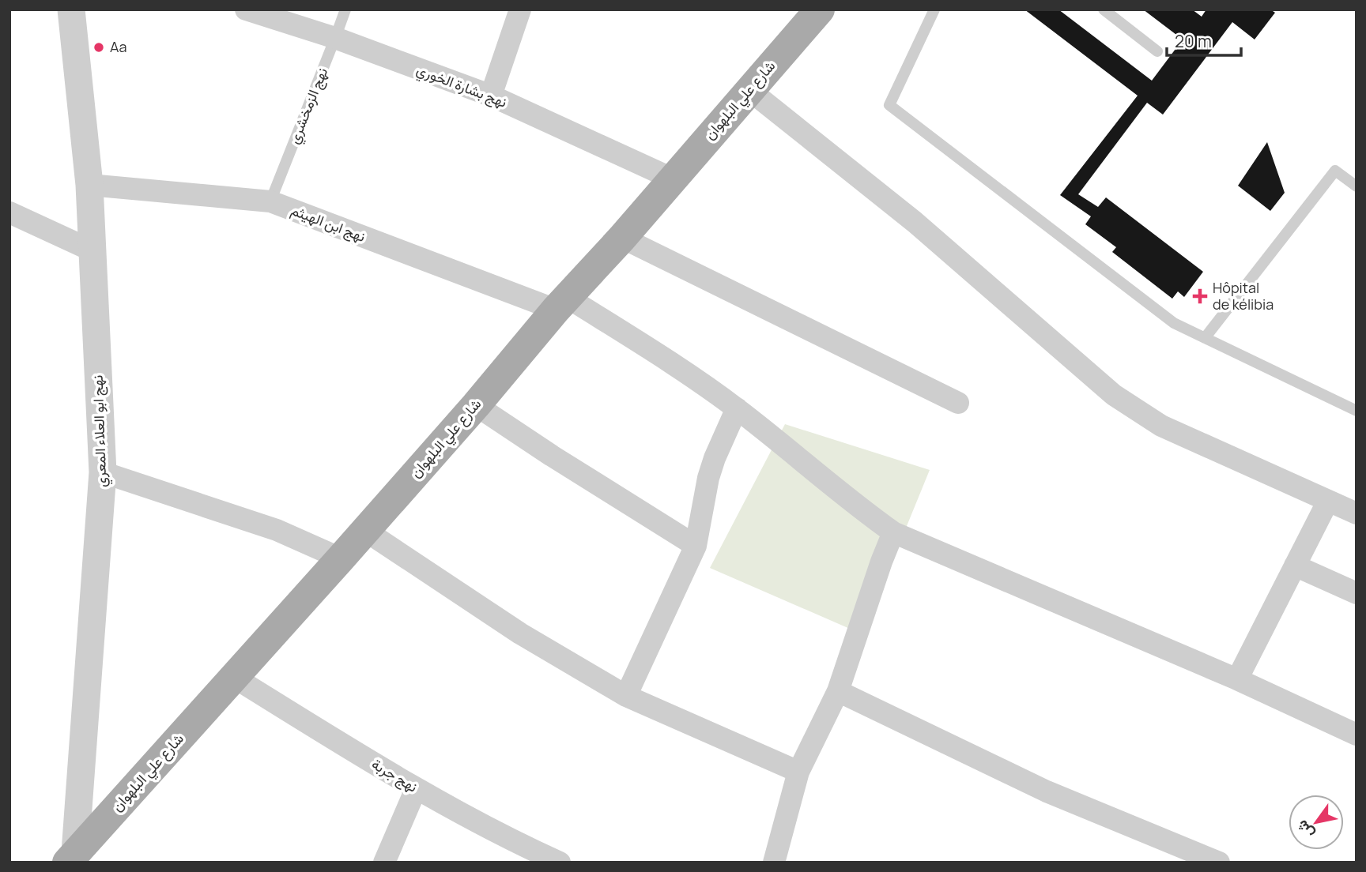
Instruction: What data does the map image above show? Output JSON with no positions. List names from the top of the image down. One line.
{"streets":{"main road":["شارع علي البلهوان"],"street":["نهج بشارة الخوري","نهج ابن الهيثم","نهج ابو العلاء المعري","نهج جربة"],"lane":["نهج الزمخشري"]},"crossings":[["نهج بشارة الخوري","شارع علي البلهوان"],["نهج بشارة الخوري","نهج الزمخشري"],["شارع علي البلهوان","نهج ابن الهيثم"],["شارع علي البلهوان","نهج ابو العلاء المعري"],["شارع علي البلهوان","نهج جربة"],["نهج الزمخشري","نهج ابن الهيثم"],["نهج ابن الهيثم","نهج ابو العلاء المعري"]],"places":{"other":["Aa"],"health":["Hôpital de kélibia"]},"scale_bar":"20 m","north":"bottom left"}
